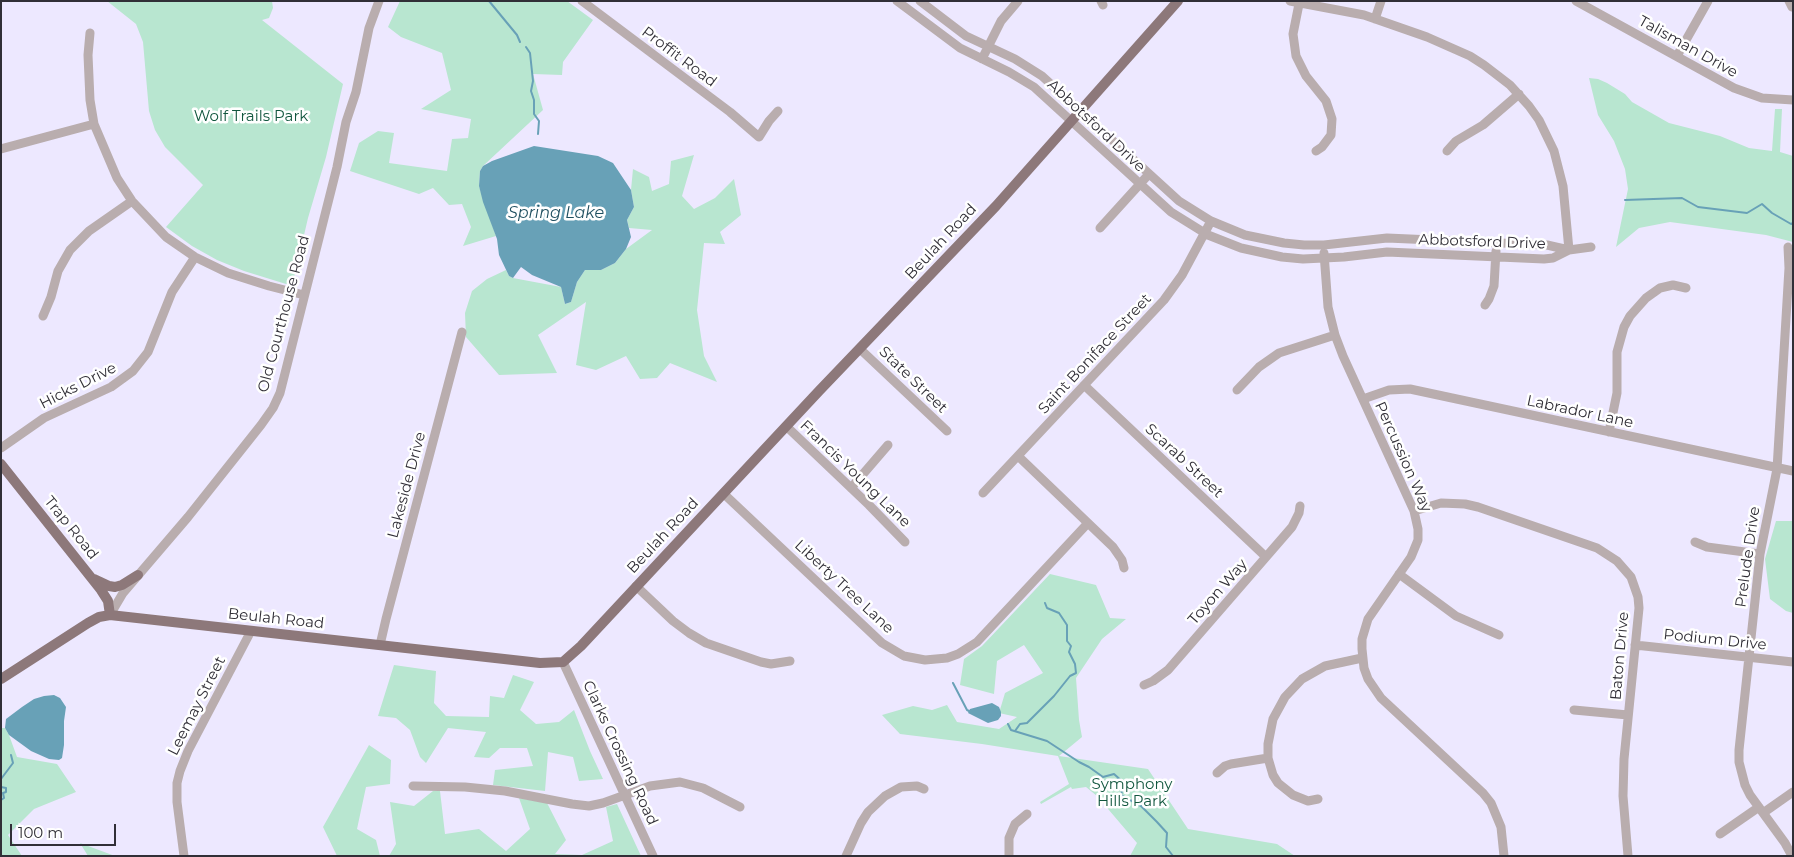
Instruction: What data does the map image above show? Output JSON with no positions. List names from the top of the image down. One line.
{"streets":{"main road":["Beulah Road","Trap Road"],"street":["Talisman Drive","Proffit Road","Abbotsford Drive","Old Courthouse Road","Saint Boniface Street","State Street","Hicks Drive","Labrador Lane","Percussion Way","Scarab Street","Francis Young Lane","Lakeside Drive","Prelude Drive","Liberty Tree Lane","Toyon Way","Podium Drive","Baton Drive","Leemay Street","Clarks Crossing Road"]},"crossings":[["Abbotsford Drive","Beulah Road"],["Abbotsford Drive","Saint Boniface Street"],["Abbotsford Drive","Percussion Way"],["Beulah Road","Old Courthouse Road"],["Beulah Road","State Street"],["Beulah Road","Francis Young Lane"],["Beulah Road","Lakeside Drive"],["Beulah Road","Trap Road"],["Beulah Road","Liberty Tree Lane"],["Beulah Road","Leemay Street"],["Beulah Road","Clarks Crossing Road"],["Old Courthouse Road","Trap Road"],["Saint Boniface Street","Scarab Street"],["Labrador Lane","Percussion Way"],["Labrador Lane","Prelude Drive"],["Percussion Way","Baton Drive"],["Scarab Street","Toyon Way"],["Prelude Drive","Podium Drive"],["Podium Drive","Baton Drive"]],"water":["Spring Lake"],"parks":["Wolf Trails Park","Symphony Hills Park"],"scale_bar":"100 m"}
